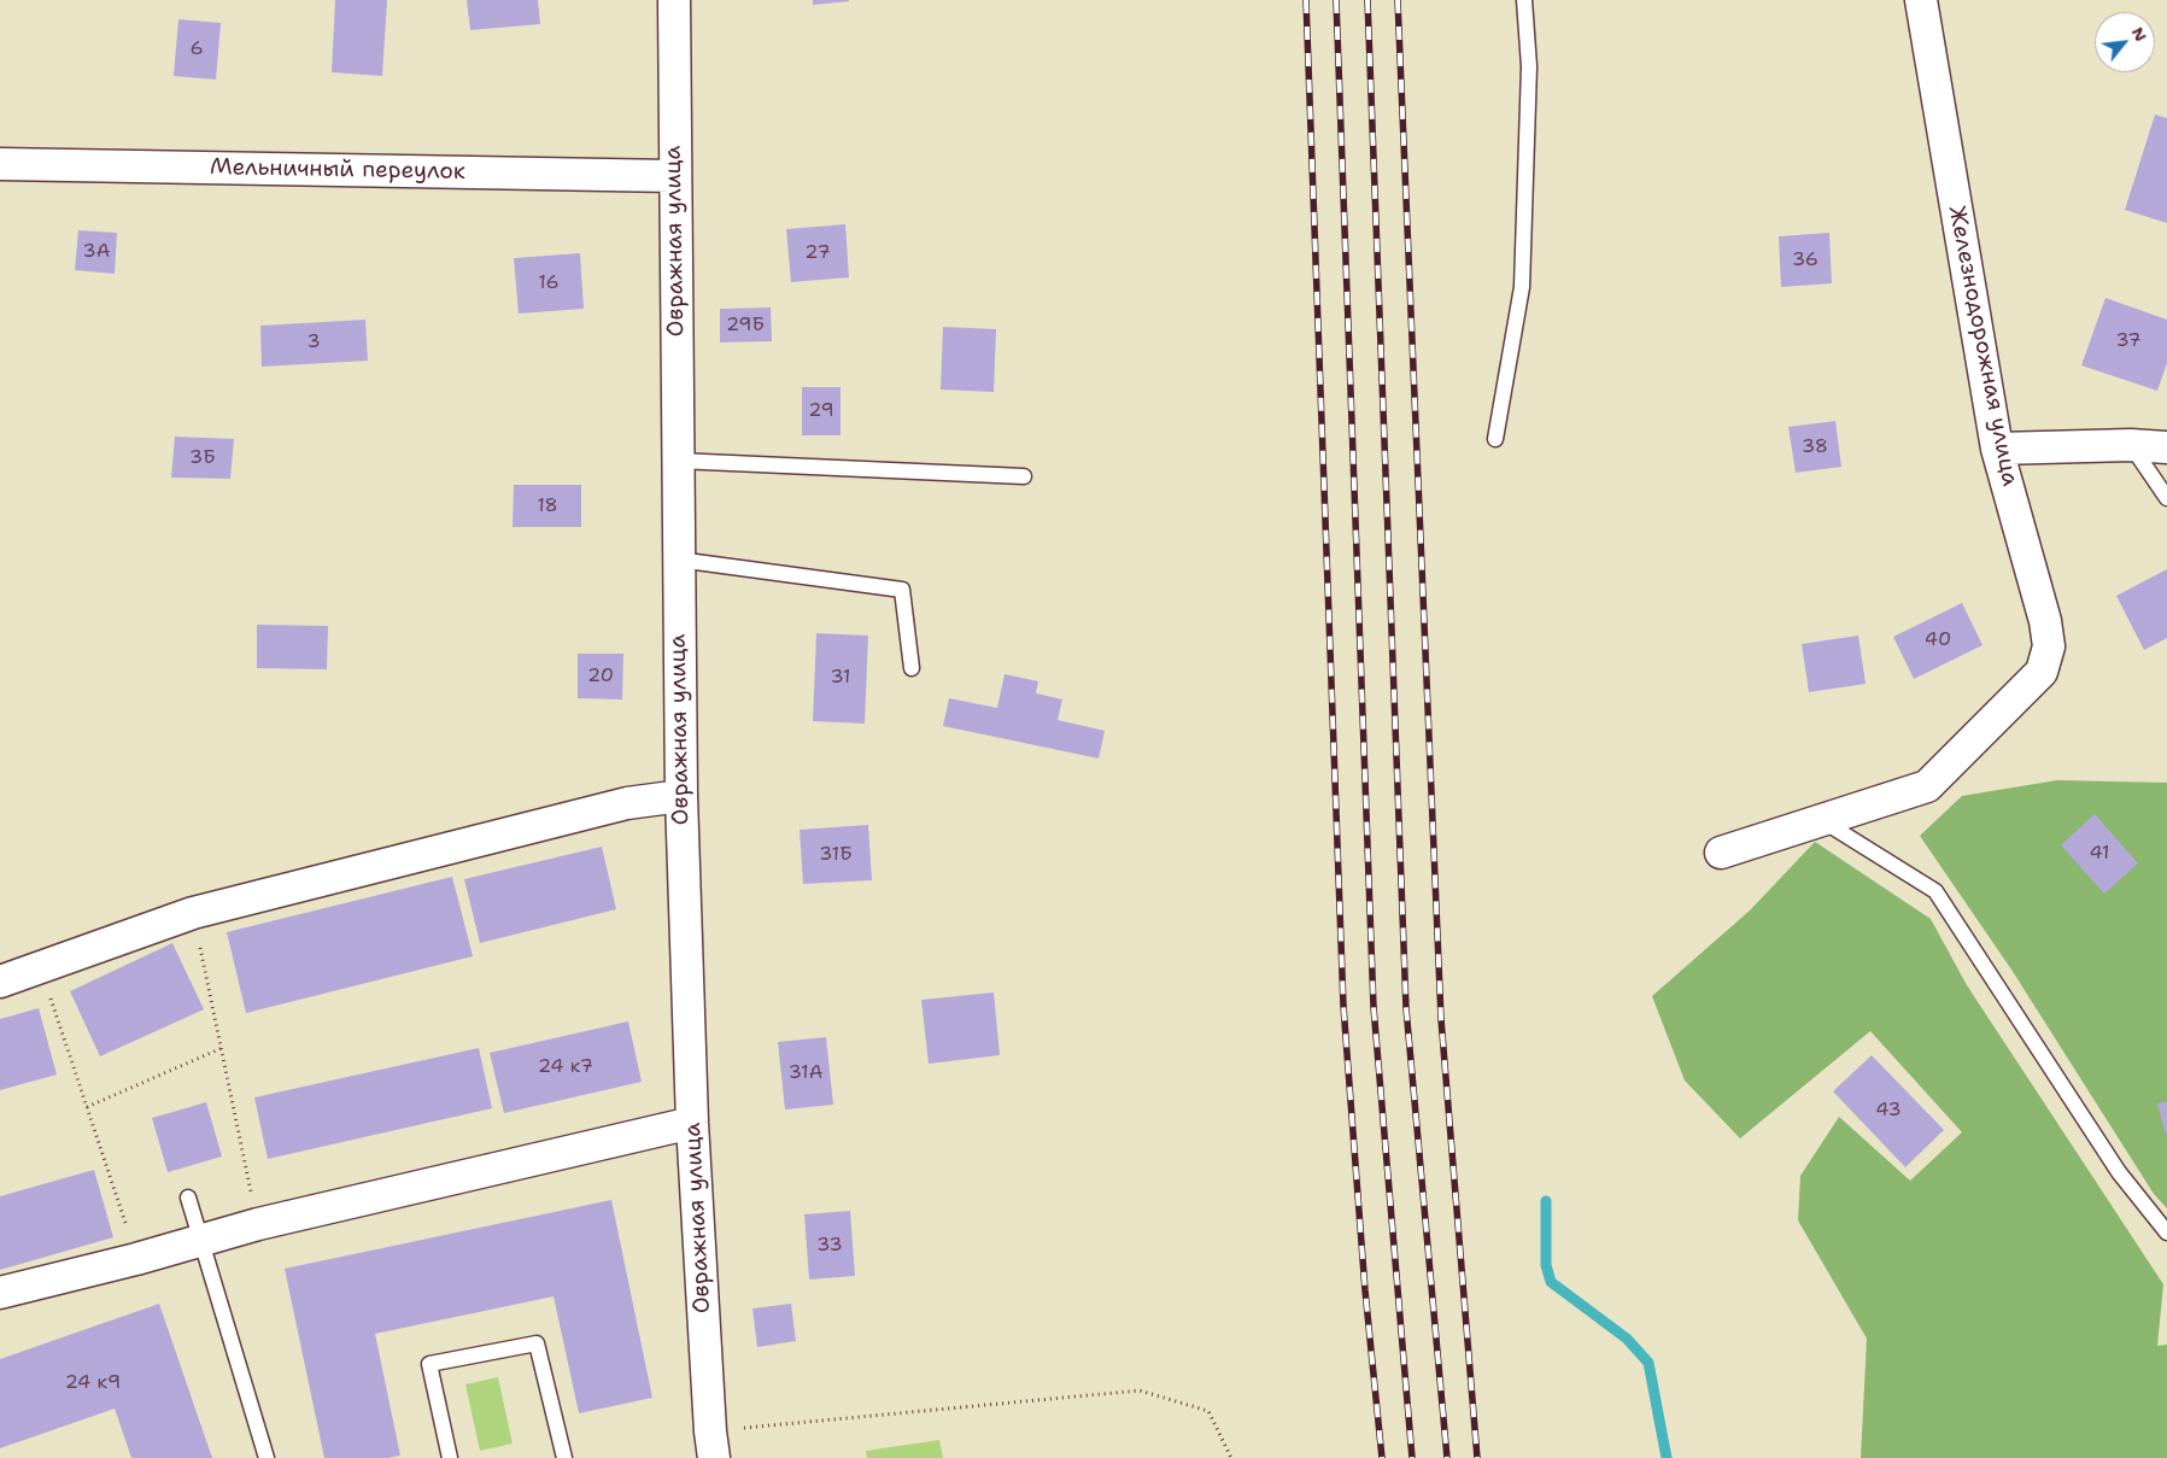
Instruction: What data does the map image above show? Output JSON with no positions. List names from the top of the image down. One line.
{"streets":{"street":["Мельничный переулок","Овражная улица","Железнодорожная улица"]},"crossings":[["Мельничный переулок","Овражная улица"]],"house_numbers":["6","3А","27","36","16","29Б","37","3","29","38","3Б","18","40","20","31","41","31Б","24 к7","31А","43","33","24 к9"],"north":"top right"}
